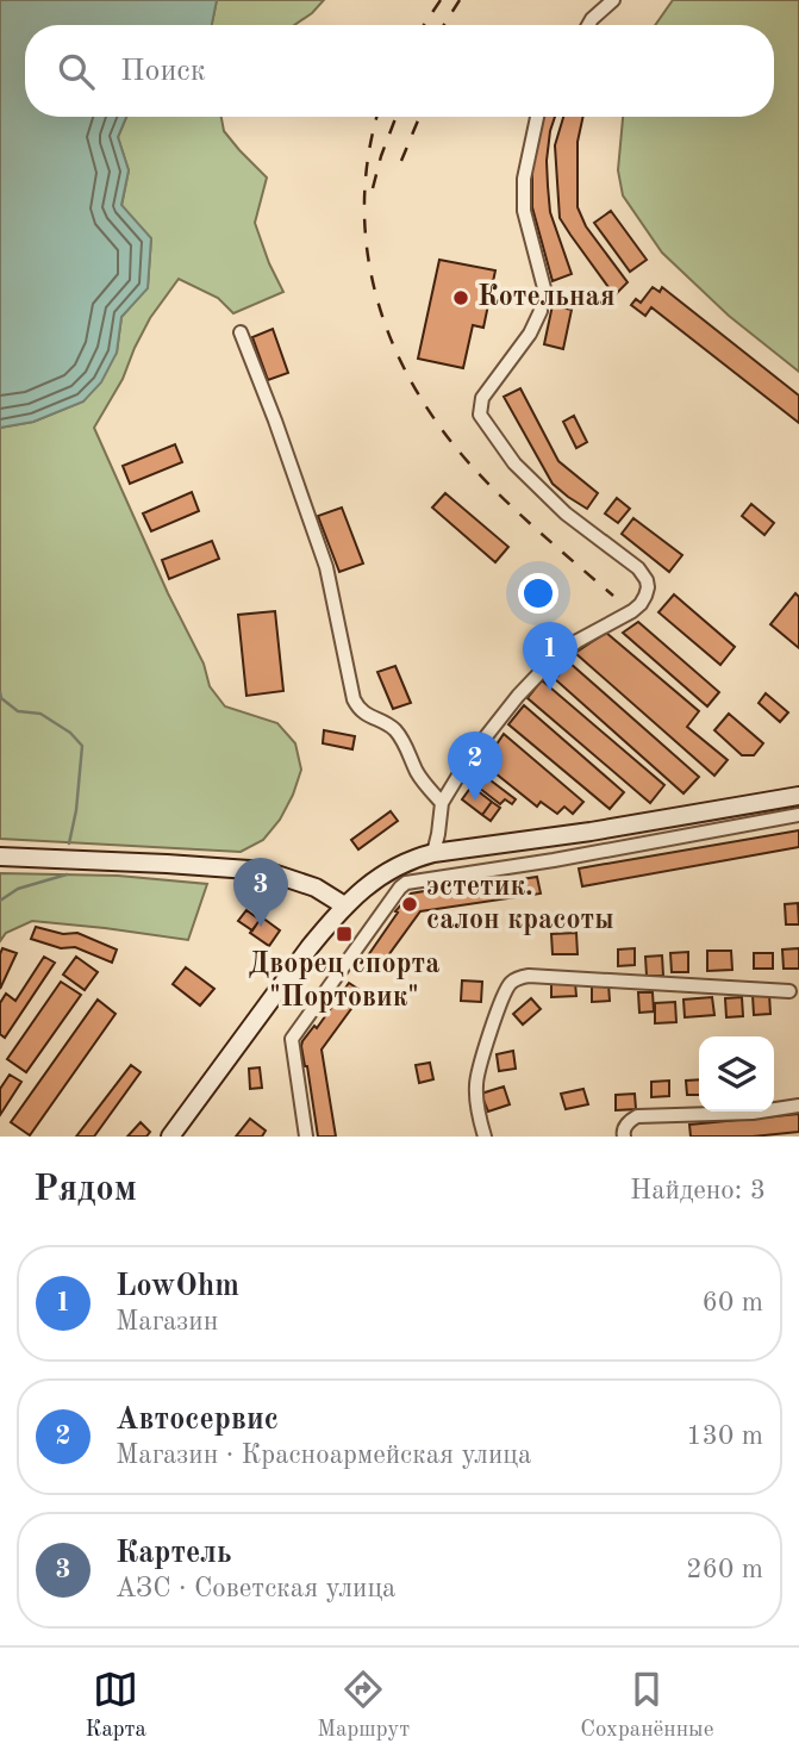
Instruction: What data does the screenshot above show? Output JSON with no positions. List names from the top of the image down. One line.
{"places":{"other":["Котельная","эстетик. салон красоты"],"transit":["Дворец спорта \"Портовик\""]},"page":{"search":"Поиск","pins":["1","2","3"],"heading":["Рядом","Найдено: 3"],"list":[{"mark":"1","name":"LowOhm","note":"Магазин","value":"60 m"},{"mark":"2","name":"Автосервис","note":"Магазин · Красноармейская улица","value":"130 m"},{"mark":"3","name":"Картель","note":"АЗС · Советская улица","value":"260 m"}],"nav":["Карта","Маршрут","Сохранённые"]}}
